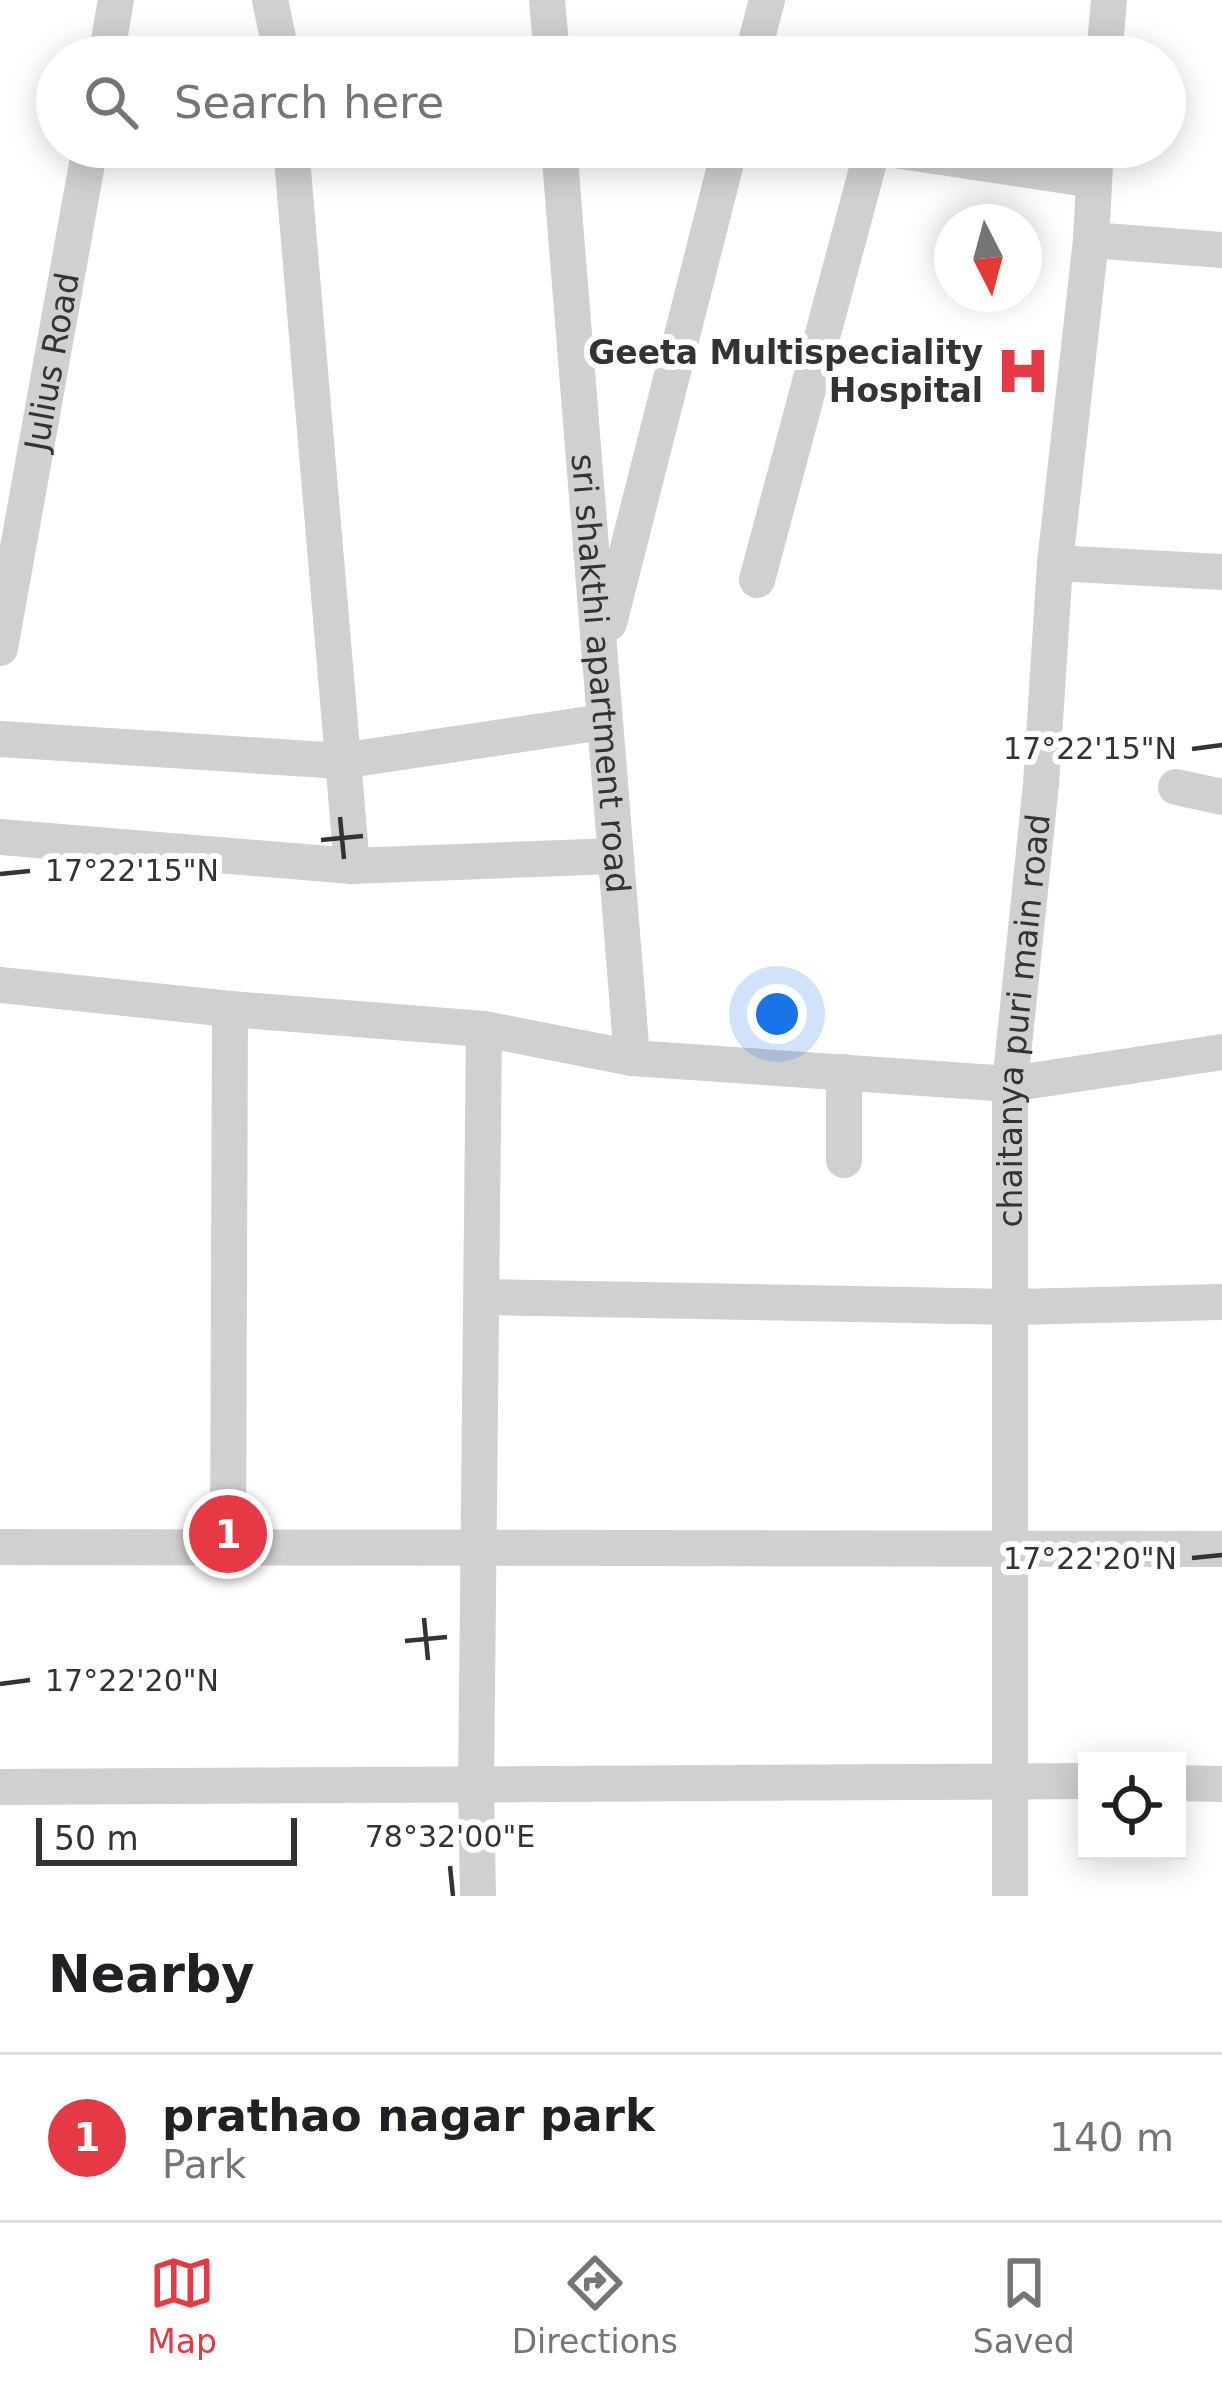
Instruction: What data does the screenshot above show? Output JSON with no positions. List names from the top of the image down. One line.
{"streets":{"street":["Julius Road","sri shakthi apartment road","chaitanya puri main road"]},"places":{"hospital":["Geeta Multispeciality Hospital"]},"scale_bar":"50 m","north":"bottom","page":{"search":"Search here","pins":"1","scale":"50 m","heading":"Nearby","list":[{"mark":"1","name":"prathao nagar park","note":"Park","value":"140 m"}],"nav":["Map","Directions","Saved"]},"coordinates":["17°22'15\"N","17°22'20\"N","78°32'00\"E"]}
